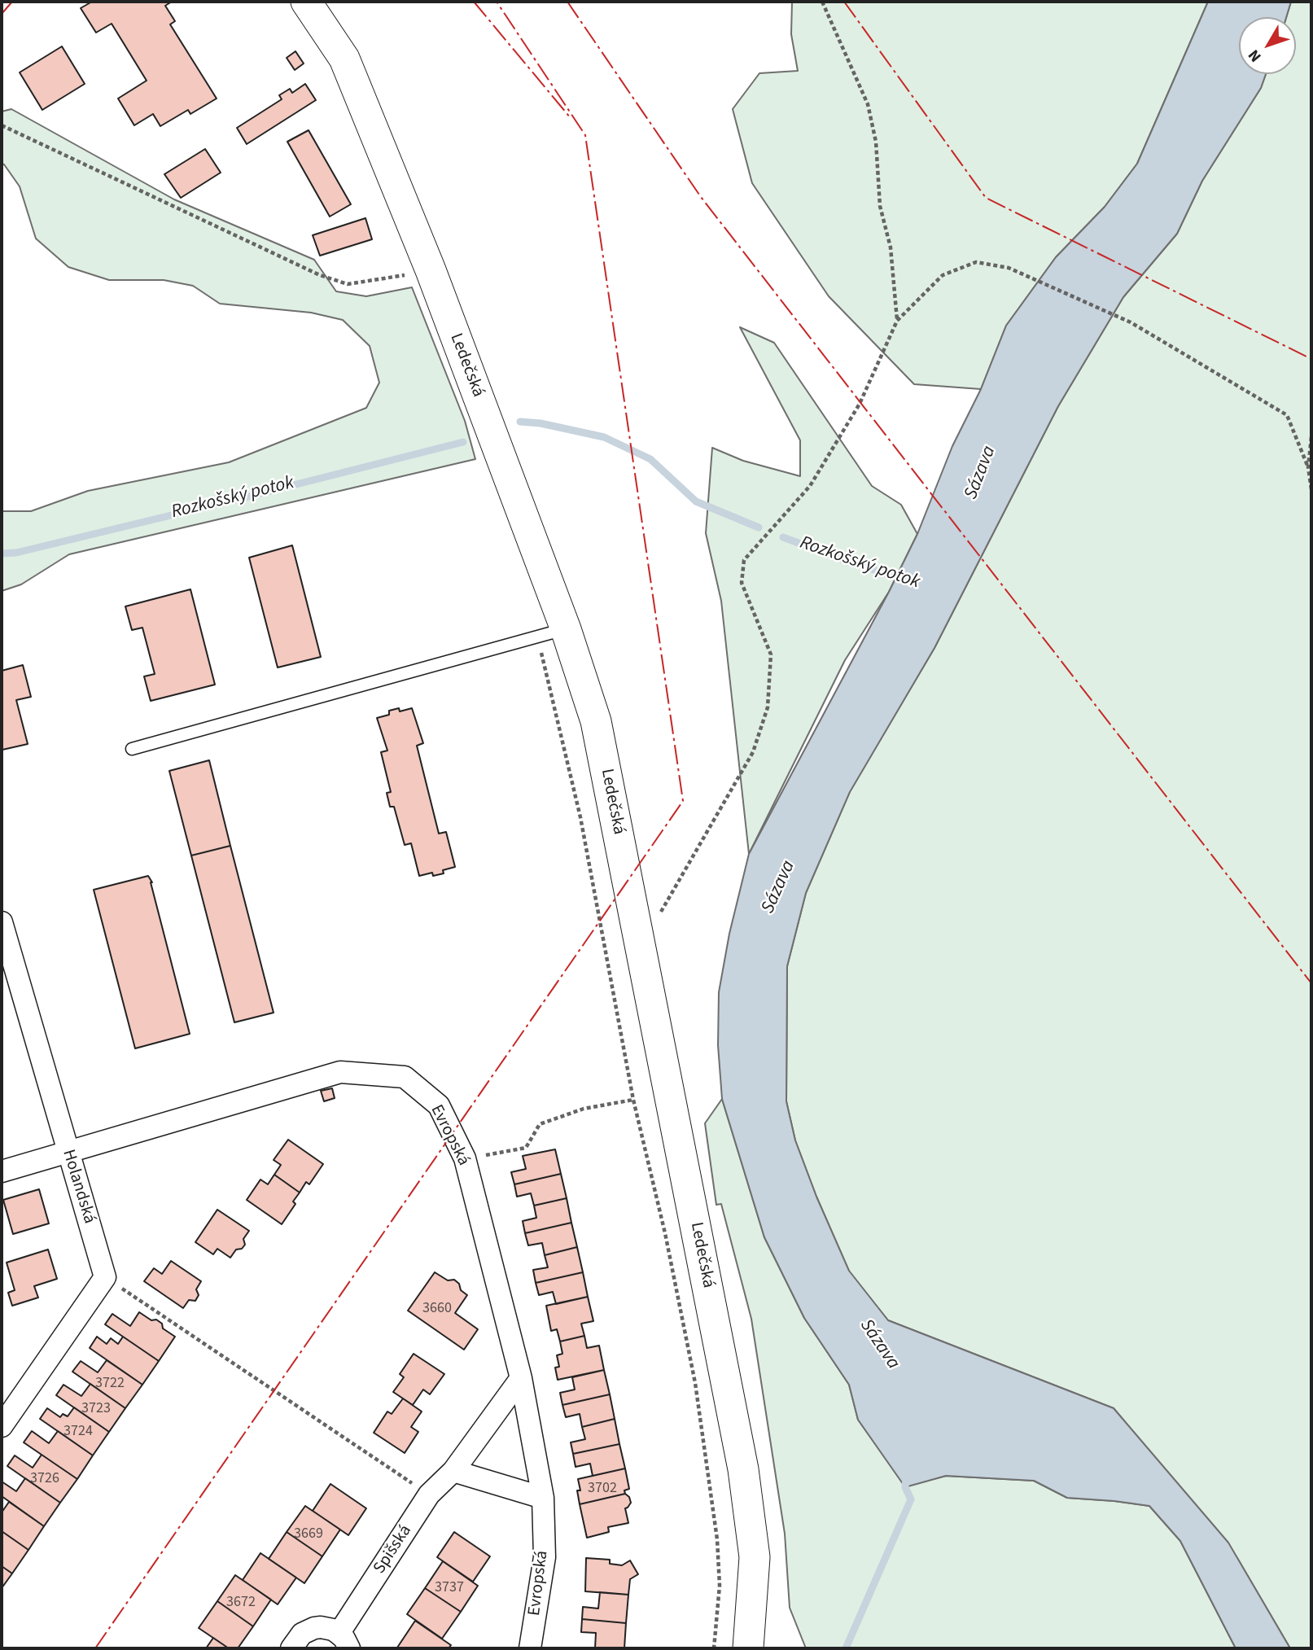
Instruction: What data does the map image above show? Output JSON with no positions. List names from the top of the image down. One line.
{"streets":{"main road":["Ledečská"],"street":["Evropská","Holandská","Spišská"]},"crossings":[["Evropská","Holandská"],["Evropská","Spišská"]],"water":["Sázava","Rozkošský potok"],"house_numbers":["3660","3722","3723","3724","3726","3702","3669","3737","3672"],"north":"bottom left"}
